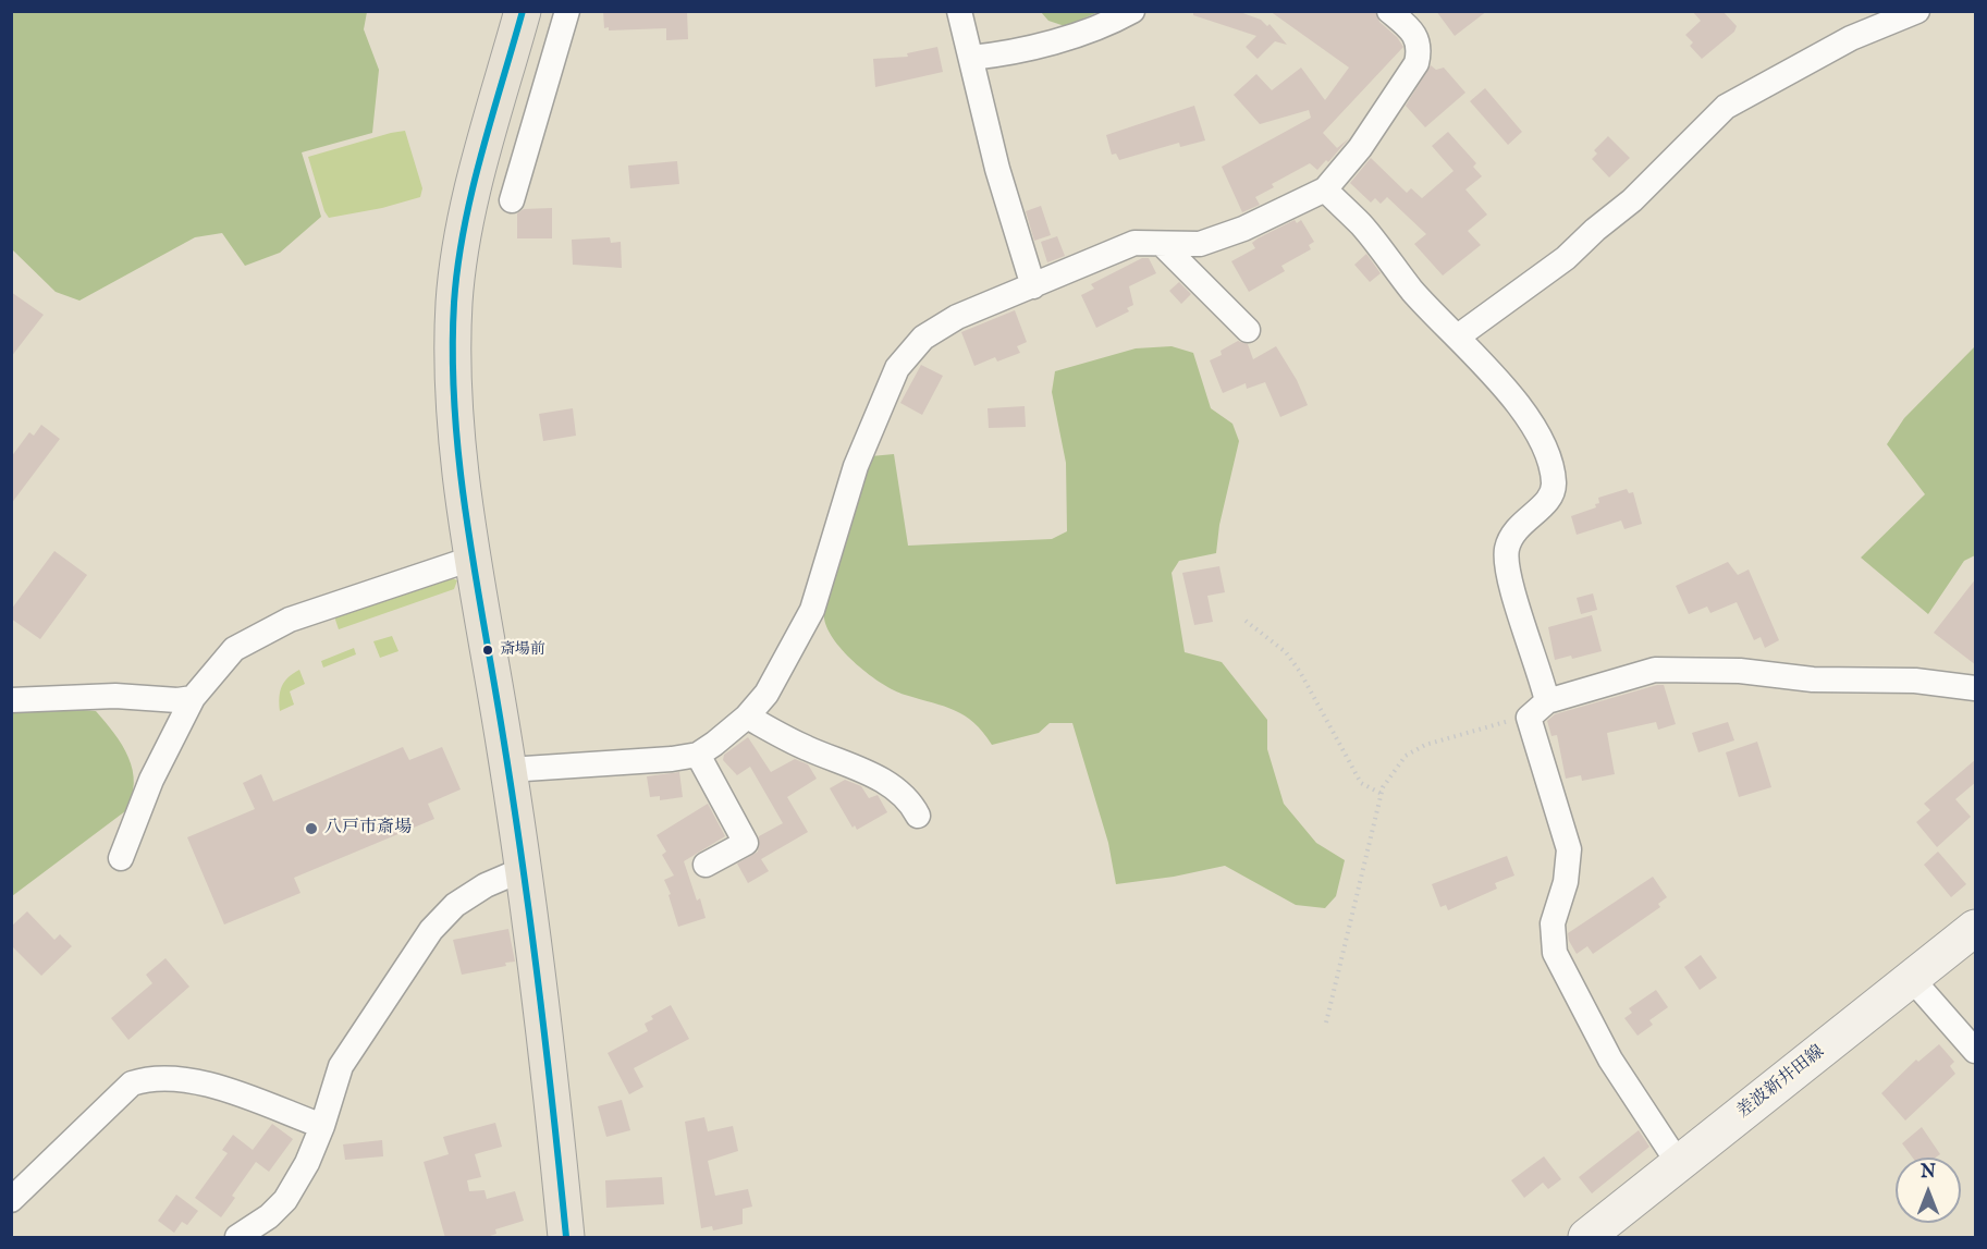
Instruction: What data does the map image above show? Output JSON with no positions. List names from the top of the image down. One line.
{"streets":{"main road":["差波新井田線"]},"places":["斎場前","八戸市斎場"],"north":"top"}
